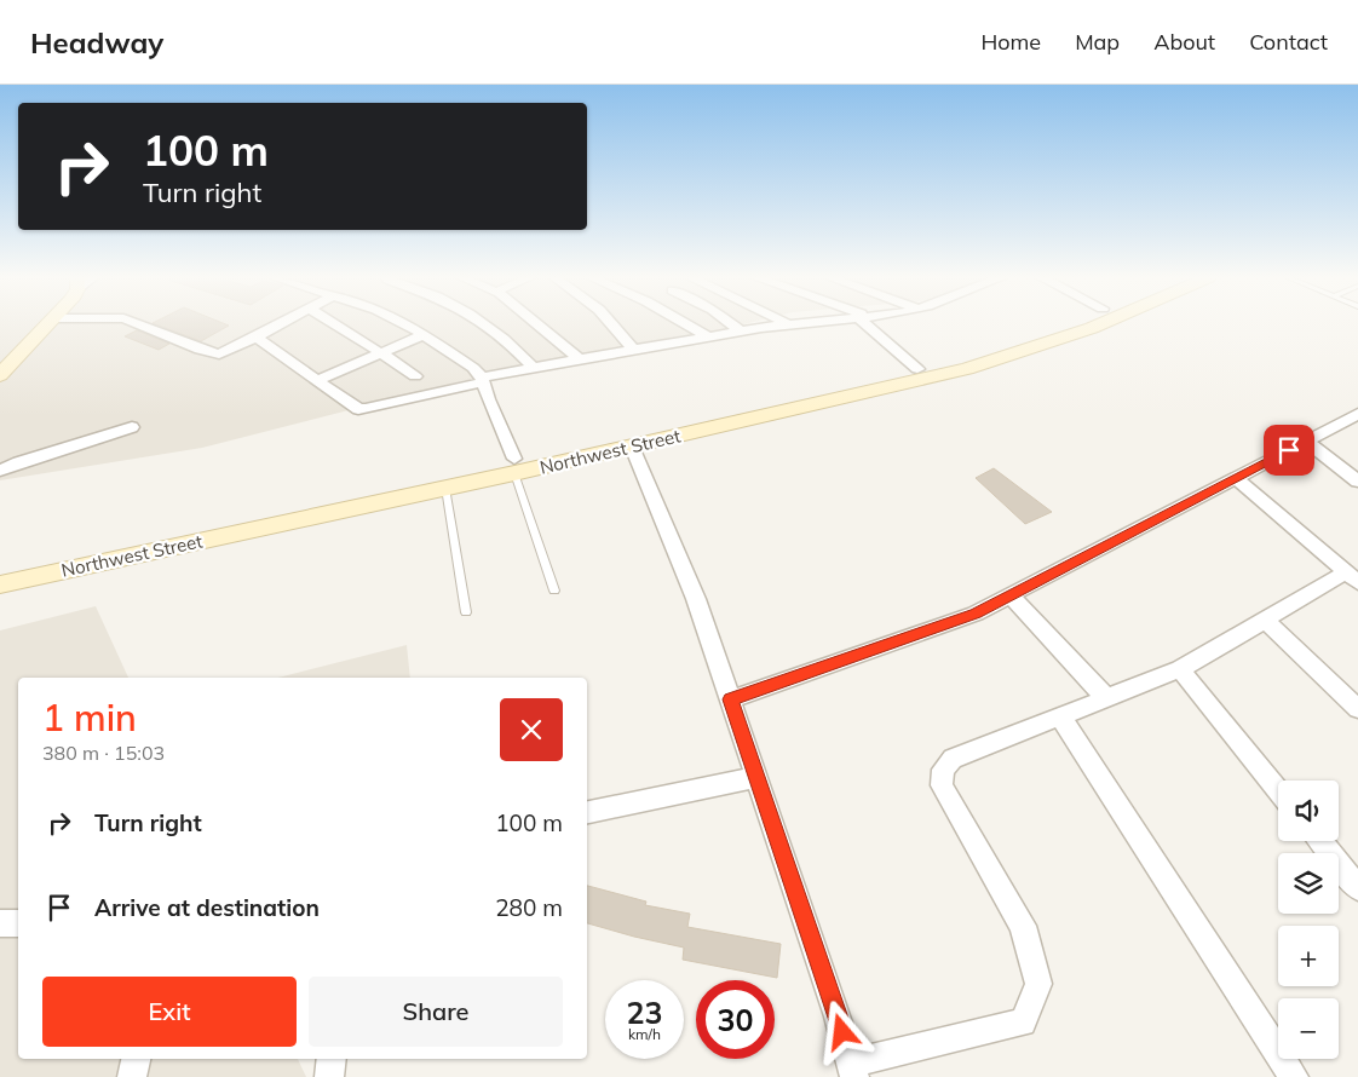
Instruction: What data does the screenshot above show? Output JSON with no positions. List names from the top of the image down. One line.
{"streets":{"main road":["Northwest Street"]},"page":{"header":"Headway","nav":["Home","Map","About","Contact"],"turn":["100 m","Turn right"],"heading":["1 min","380 m · 15:03"],"map_buttons":["+","−"],"list":[{"name":"Turn right","value":"100 m"},{"name":"Arrive at destination","value":"280 m"}],"buttons":["Exit","Share"],"speed":"23 km/h","limit":"30"}}
